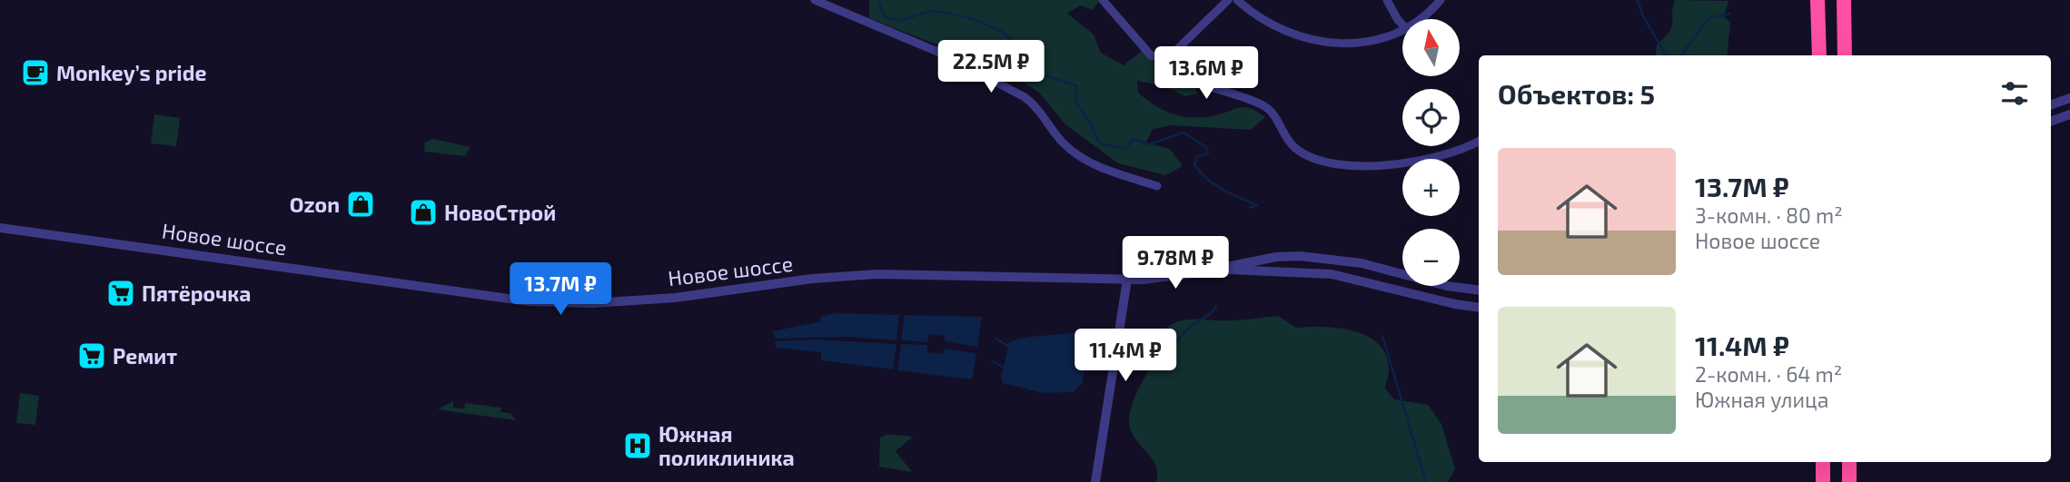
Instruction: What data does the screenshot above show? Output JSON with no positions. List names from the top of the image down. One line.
{"streets":{"street":["Новое шоссе"]},"places":{"cafe":["Monkey’s pride"],"shop":["Ozon","НовоСтрой"],"supermarket":["Пятёрочка","Ремит"],"hospital":["Южная поликлиника"]},"north":"top","page":{"map_buttons":["+","−"],"price":["22.5M ₽","13.6M ₽","9.78M ₽","13.7M ₽","11.4M ₽"],"heading":"Объектов: 5","list":[{"name":"13.7M ₽","note":"3-комн. · 80 m² · Новое шоссе"},{"name":"11.4M ₽","note":"2-комн. · 64 m² · Южная улица"}]}}
